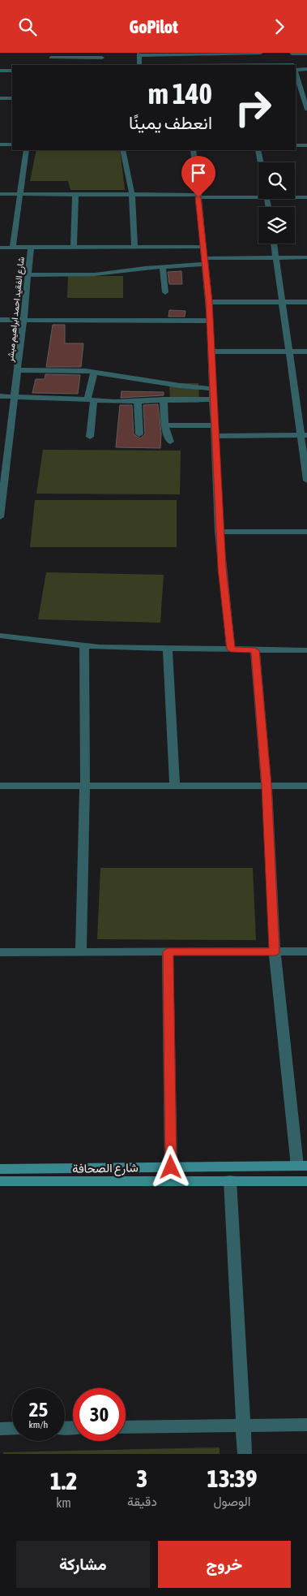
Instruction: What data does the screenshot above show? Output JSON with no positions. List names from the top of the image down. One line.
{"streets":{"main road":["شارع الصحافة"],"street":["شارع الفقيد احمد ابراهيم مبشر"]},"page":{"header":"GoPilot","turn":["140 m","انعطف يمينًا"],"speed":"25 km/h","limit":"30","eta":["13:39","الوصول","3","دقيقة","1.2","km"],"buttons":["خروج","مشاركة"]}}
